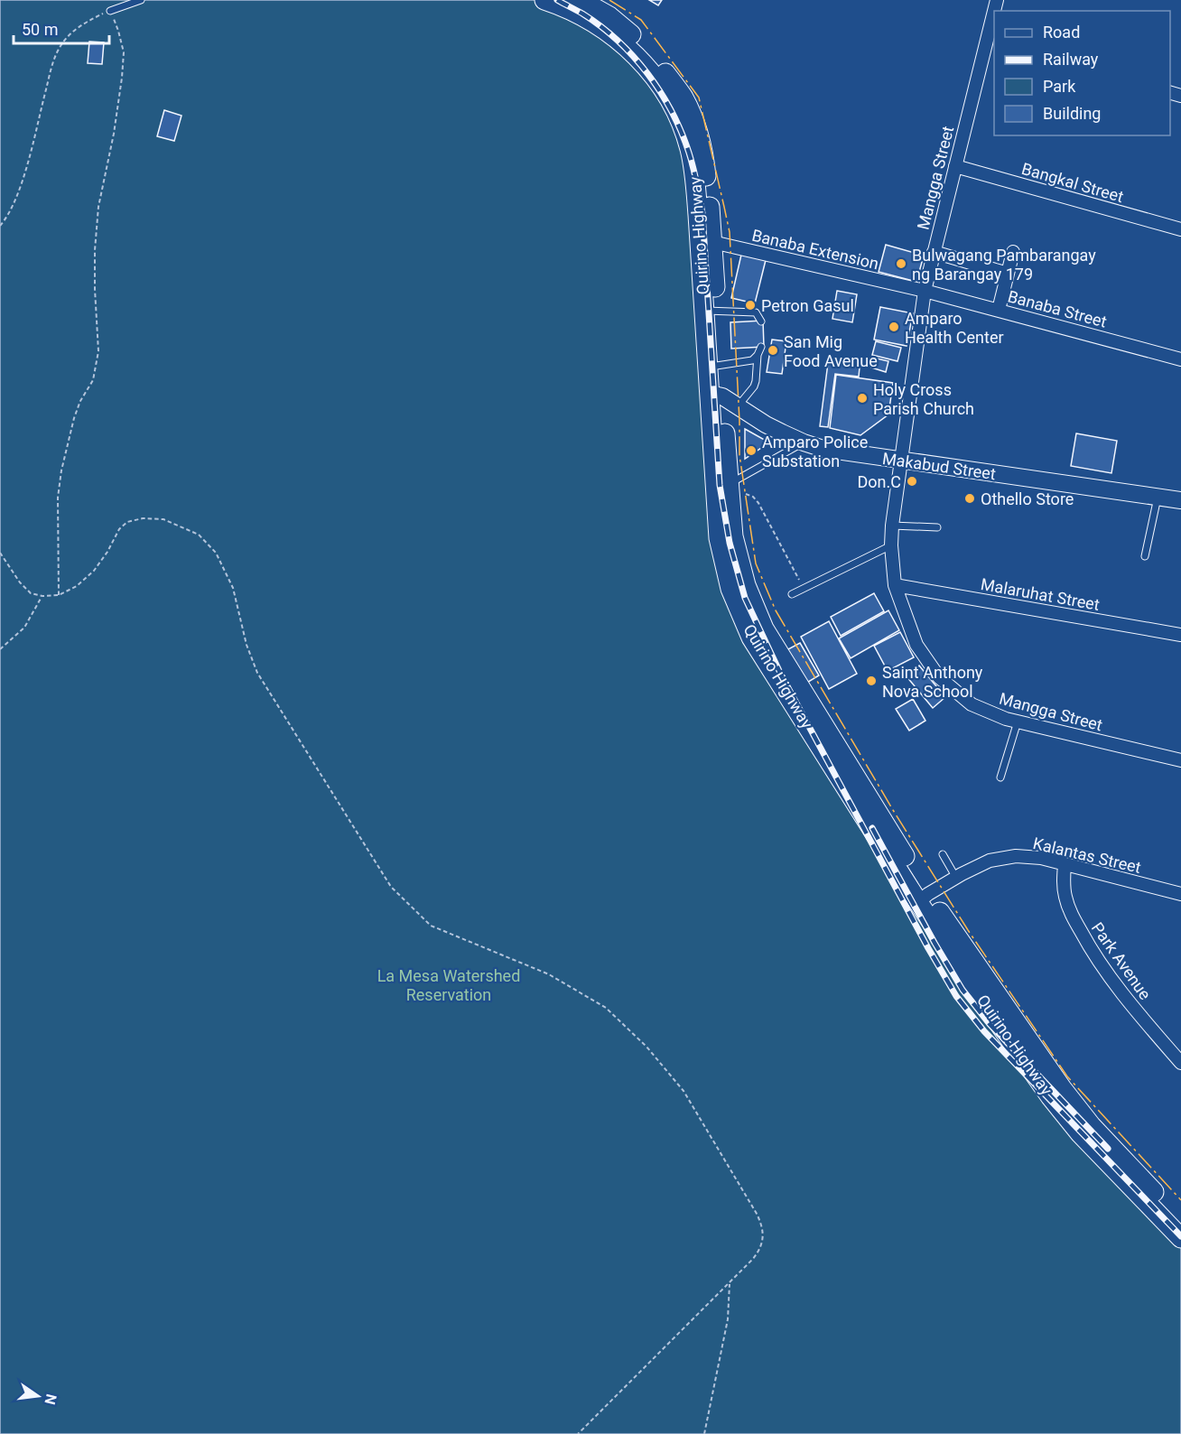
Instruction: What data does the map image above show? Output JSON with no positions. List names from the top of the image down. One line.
{"streets":{"main road":["Quirino Highway"],"street":["Mangga Street","Bangkal Street","Banaba Extension","Banaba Street","Makabud Street","Malaruhat Street","Kalantas Street","Park Avenue"]},"crossings":[["Mangga Street","Bangkal Street"],["Mangga Street","Banaba Extension"],["Mangga Street","Banaba Street"],["Mangga Street","Makabud Street"],["Mangga Street","Malaruhat Street"],["Quirino Highway","Banaba Extension"],["Quirino Highway","Makabud Street"],["Quirino Highway","Kalantas Street"],["Banaba Extension","Banaba Street"],["Kalantas Street","Park Avenue"]],"parks":["La Mesa Watershed Reservation"],"places":["Bulwagang Pambarangay ng Barangay 179","Petron Gasul","Amparo Health Center","San Mig Food Avenue","Holy Cross Parish Church","Amparo Police Substation","Don.C","Othello Store","Saint Anthony Nova School"],"legend":["Road","Railway","Park","Building"],"scale_bar":"50 m","north":"right"}
